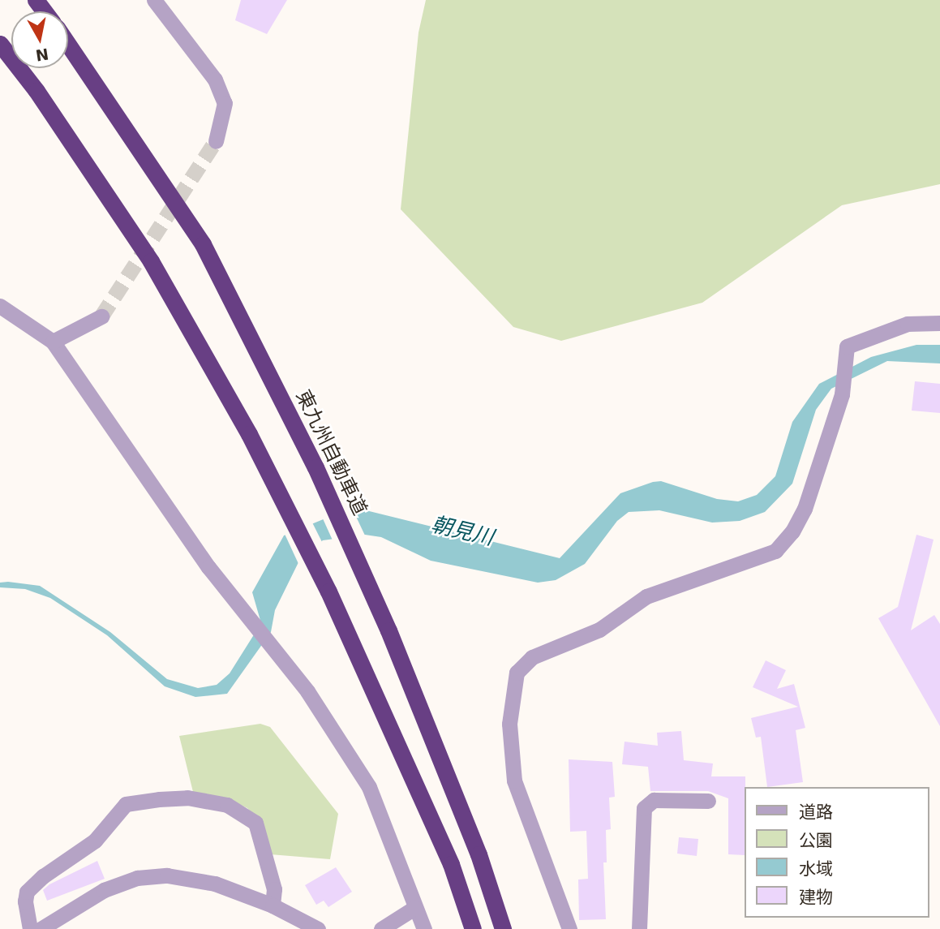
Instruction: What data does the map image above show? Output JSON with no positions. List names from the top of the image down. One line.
{"streets":{"highway":["東九州自動車道"]},"water":["朝見川"],"legend":["道路","公園","水域","建物"],"north":"bottom"}
